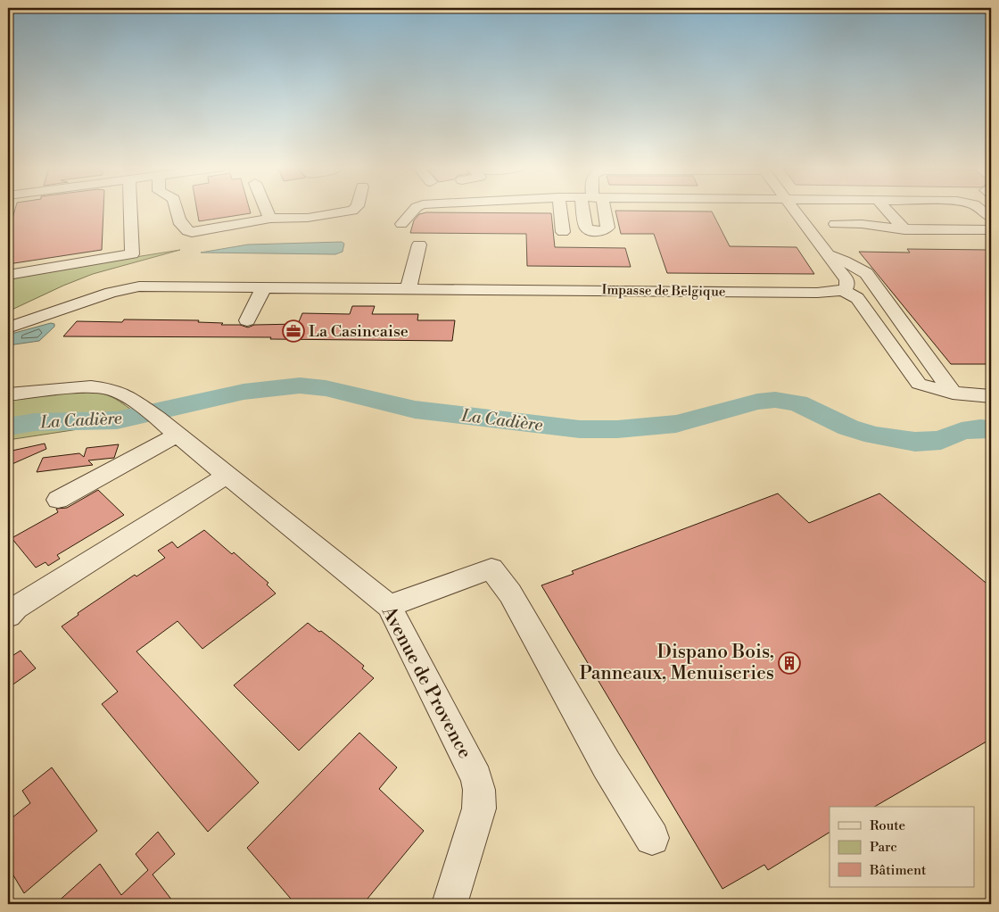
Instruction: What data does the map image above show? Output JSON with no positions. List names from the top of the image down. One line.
{"streets":{"street":["Impasse de Belgique","Avenue de Provence"]},"water":["La Cadière"],"places":{"office":["La Casincaise"],"building":["Dispano Bois, Panneaux, Menuiseries"]},"legend":["Route","Parc","Bâtiment"]}
